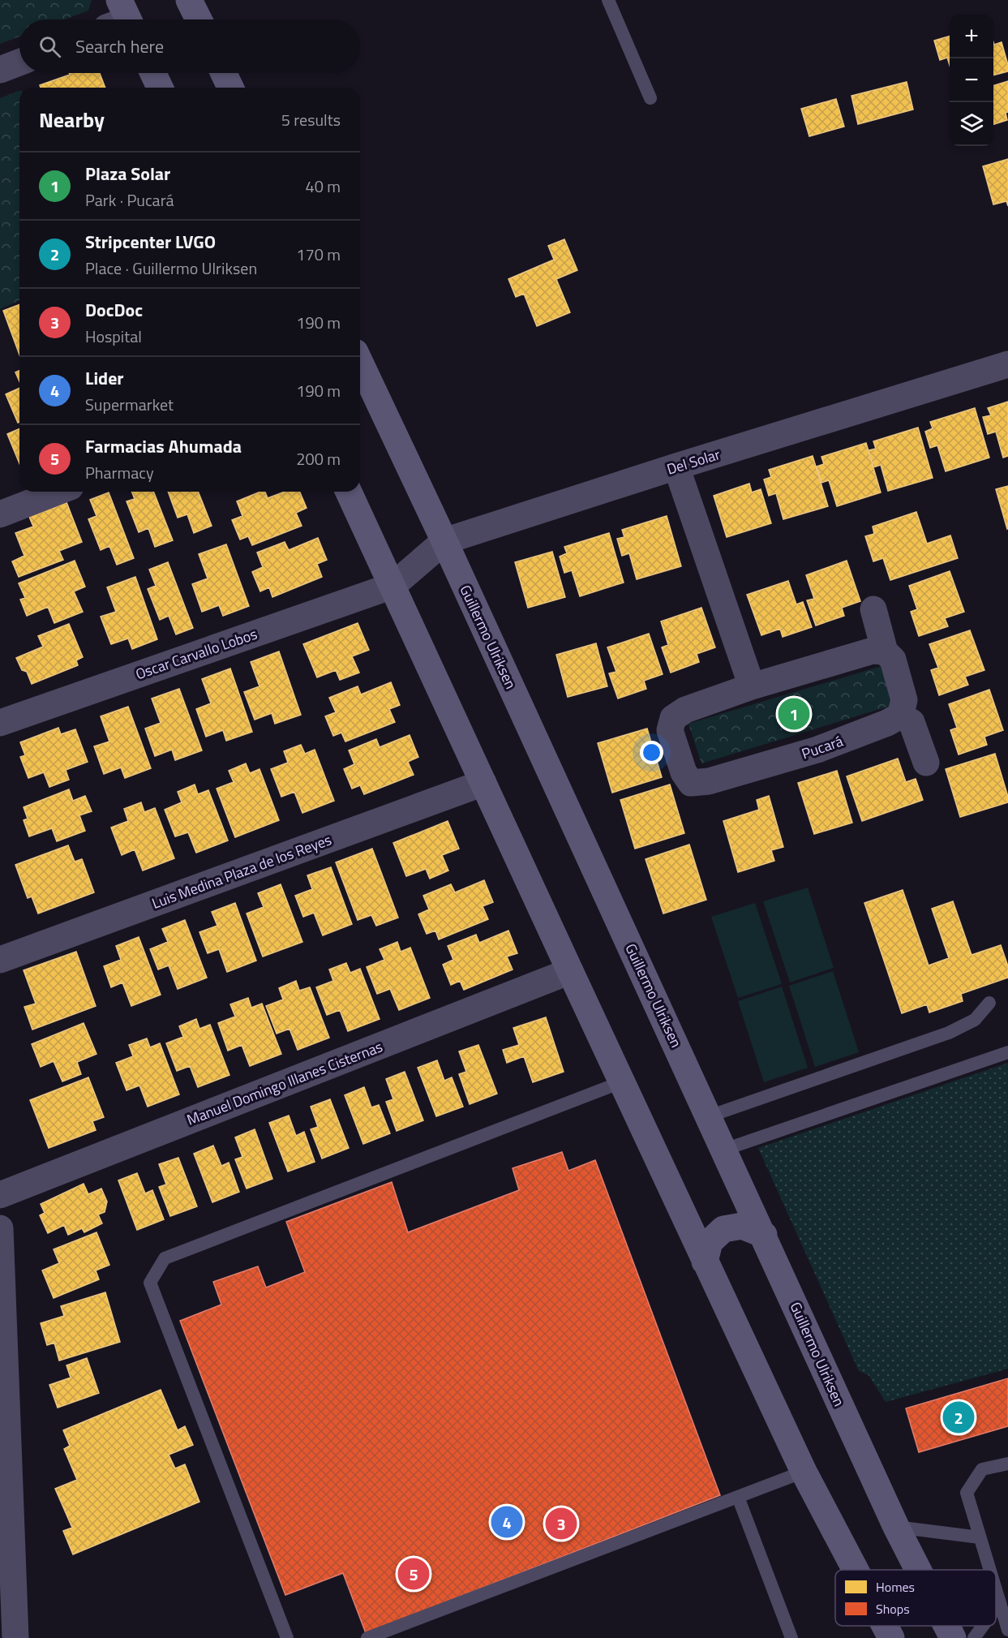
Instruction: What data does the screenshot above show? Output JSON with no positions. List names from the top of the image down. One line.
{"streets":{"main road":["Guillermo Ulriksen"],"street":["Del Solar","Oscar Carvallo Lobos","Pucará","Luis Medina Plaza de los Reyes","Manuel Domingo Illanes Cisternas"]},"crossings":[["Del Solar","Guillermo Ulriksen"],["Del Solar","Oscar Carvallo Lobos"]],"legend":["Homes","Shops"],"page":{"map_buttons":["+","−"],"search":"Search here","heading":["Nearby","5 results"],"list":[{"mark":"1","name":"Plaza Solar","note":"Park · Pucará","value":"40 m"},{"mark":"2","name":"Stripcenter LVGO","note":"Place · Guillermo Ulriksen","value":"170 m"},{"mark":"3","name":"DocDoc","note":"Hospital","value":"190 m"},{"mark":"4","name":"Lider","note":"Supermarket","value":"190 m"},{"mark":"5","name":"Farmacias Ahumada","note":"Pharmacy","value":"200 m"}],"pins":["1","2","4","3","5"]}}
